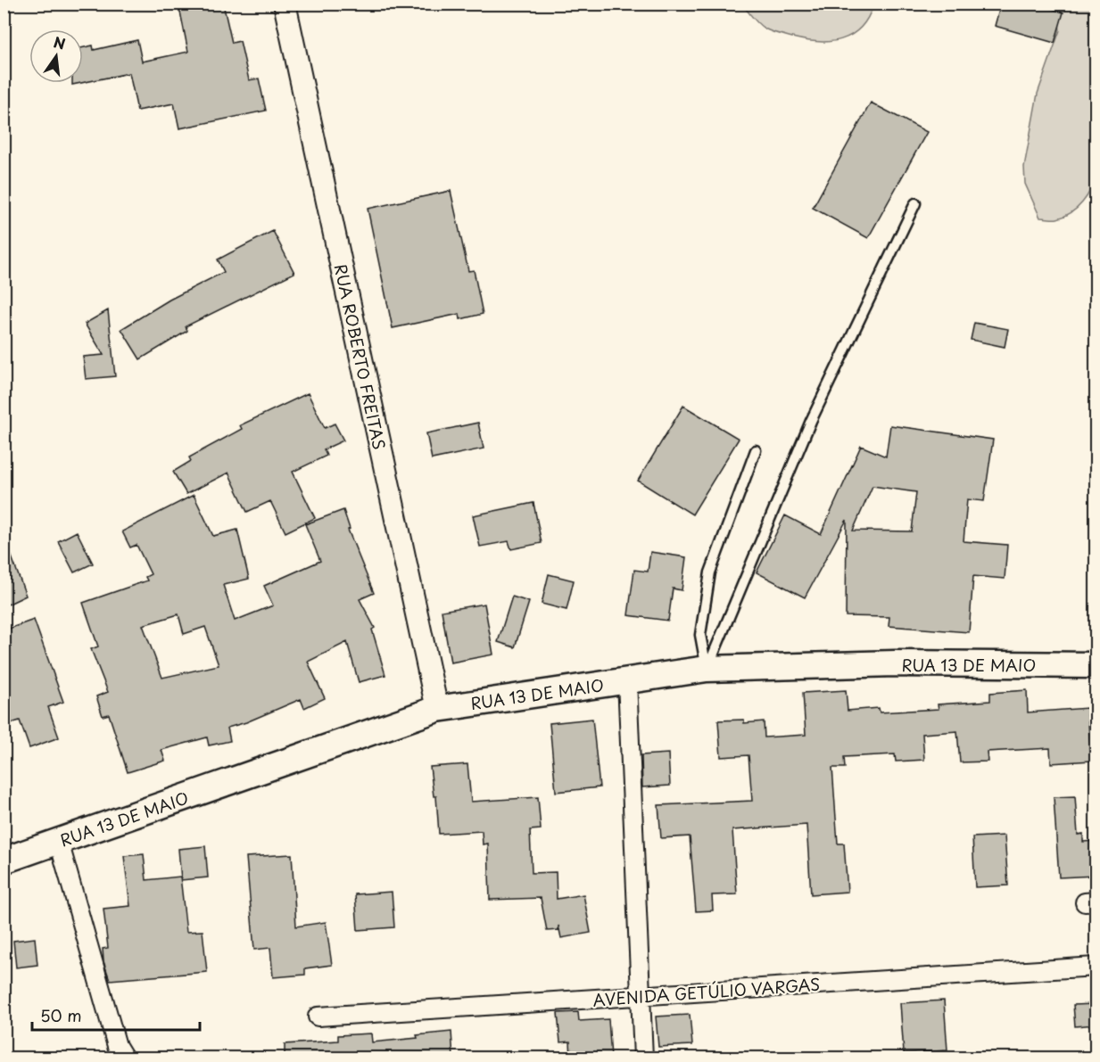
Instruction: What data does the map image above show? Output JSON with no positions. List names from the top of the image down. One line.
{"streets":{"main road":["RUA 13 DE MAIO"],"street":["RUA ROBERTO FREITAS","AVENIDA GETÚLIO VARGAS"]},"crossings":[["RUA ROBERTO FREITAS","RUA 13 DE MAIO"]],"scale_bar":"50 m","north":"top"}
